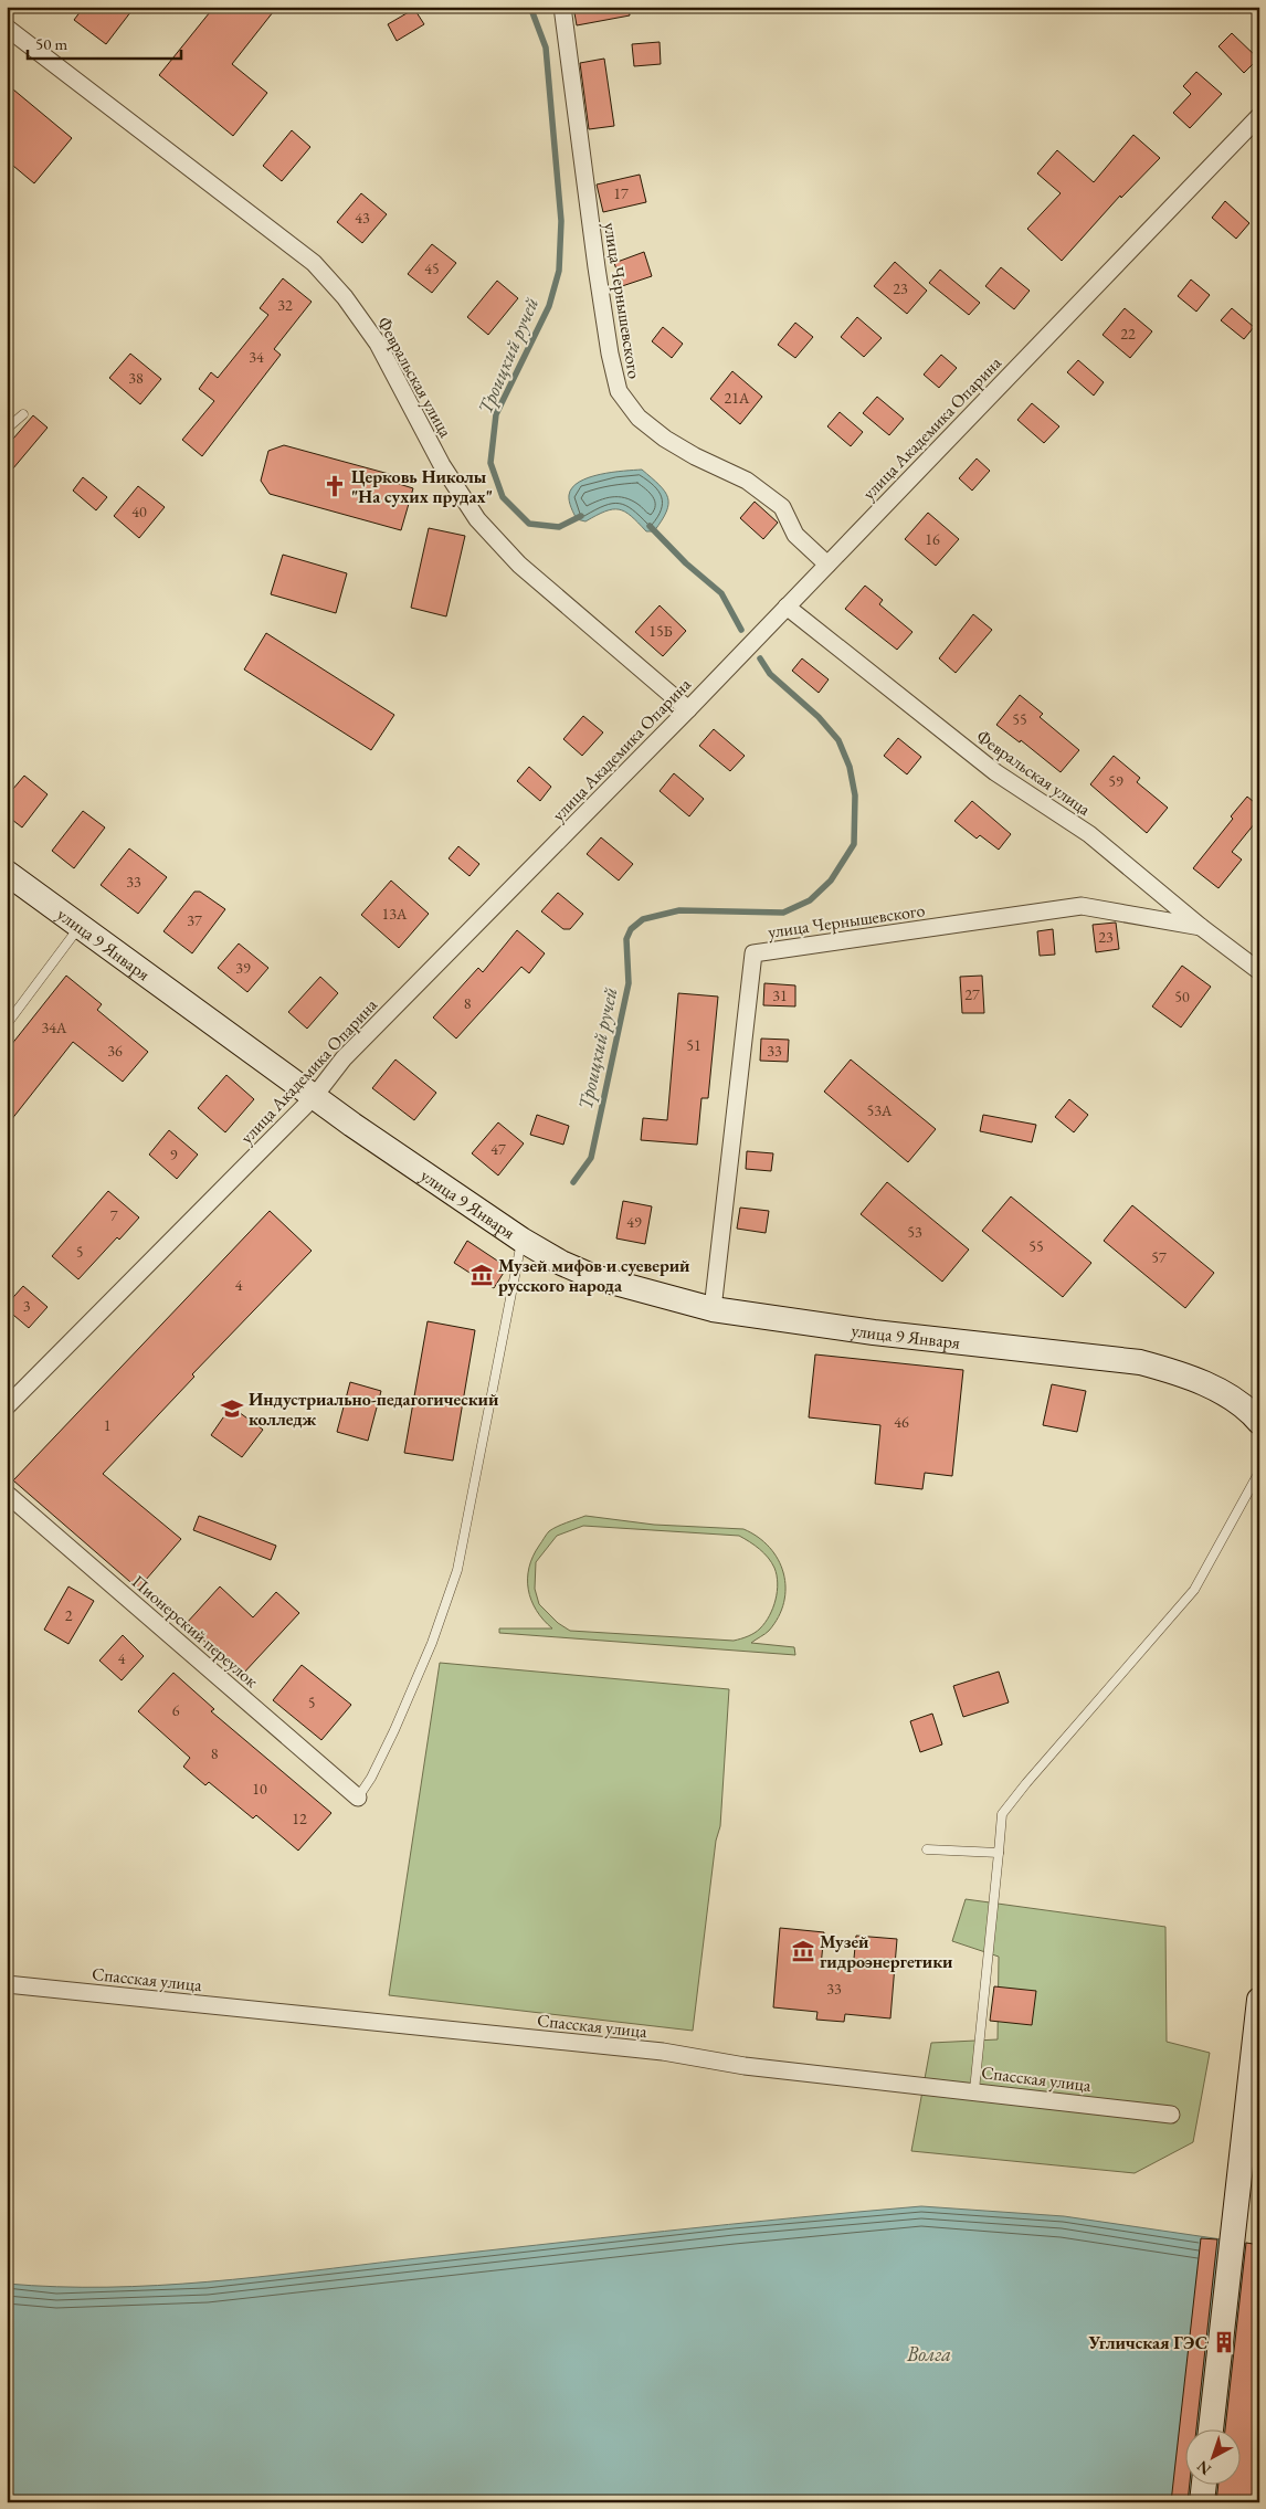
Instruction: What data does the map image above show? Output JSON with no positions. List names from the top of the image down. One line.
{"streets":{"main road":["улица 9 Января"],"street":["улица Чернышевского","Февральская улица","улица Академика Опарина","Пионерский переулок","Спасская улица"]},"crossings":[["улица Чернышевского","Февральская улица"],["улица Чернышевского","улица Академика Опарина"],["улица Чернышевского","улица 9 Января"],["Февральская улица","улица Академика Опарина"],["улица Академика Опарина","улица 9 Января"]],"water":["Троицкий ручей","Волга"],"places":{"church":["Церковь Николы \"На сухих прудах\""],"museum":["Музей мифов и суеверий русского народа","Музей гидроэнергетики"],"school or university":["Индустриально-педагогический колледж"],"building":["Угличская ГЭС"]},"house_numbers":["17","43","45","23","32","22","34","38","21А","40","16","15Б","55","59","33","13А","37","23","39","27","31","50","8","34А","51","36","33","53А","47","9","7","49","53","55","5","57","4","3","46","1","2","4","5","6","8","10","12","33"],"scale_bar":"50 m","north":"bottom left"}
